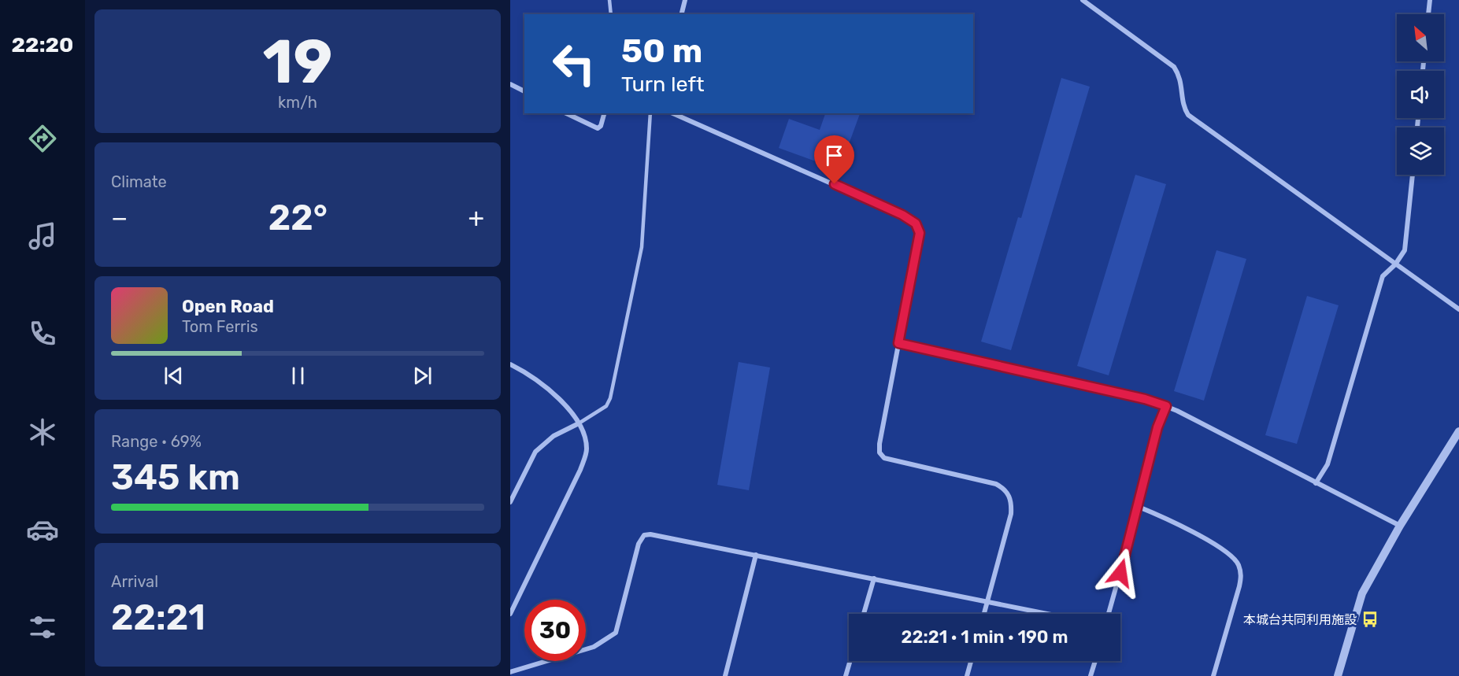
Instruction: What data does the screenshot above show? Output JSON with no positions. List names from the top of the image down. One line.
{"places":{"bus stop":["本城台共同利用施設"]},"north":"top left","page":{"tabs":"22:20","tile":[["19","km/h"],"Climate",["Range · 69%","345 km"],["Arrival","22:21"]],"turn":["50 m","Turn left"],"heat":["−","22°","+"],"song":["Open Road","Tom Ferris"],"limit":"30","trip":"22:21 · 1 min · 190 m"}}
